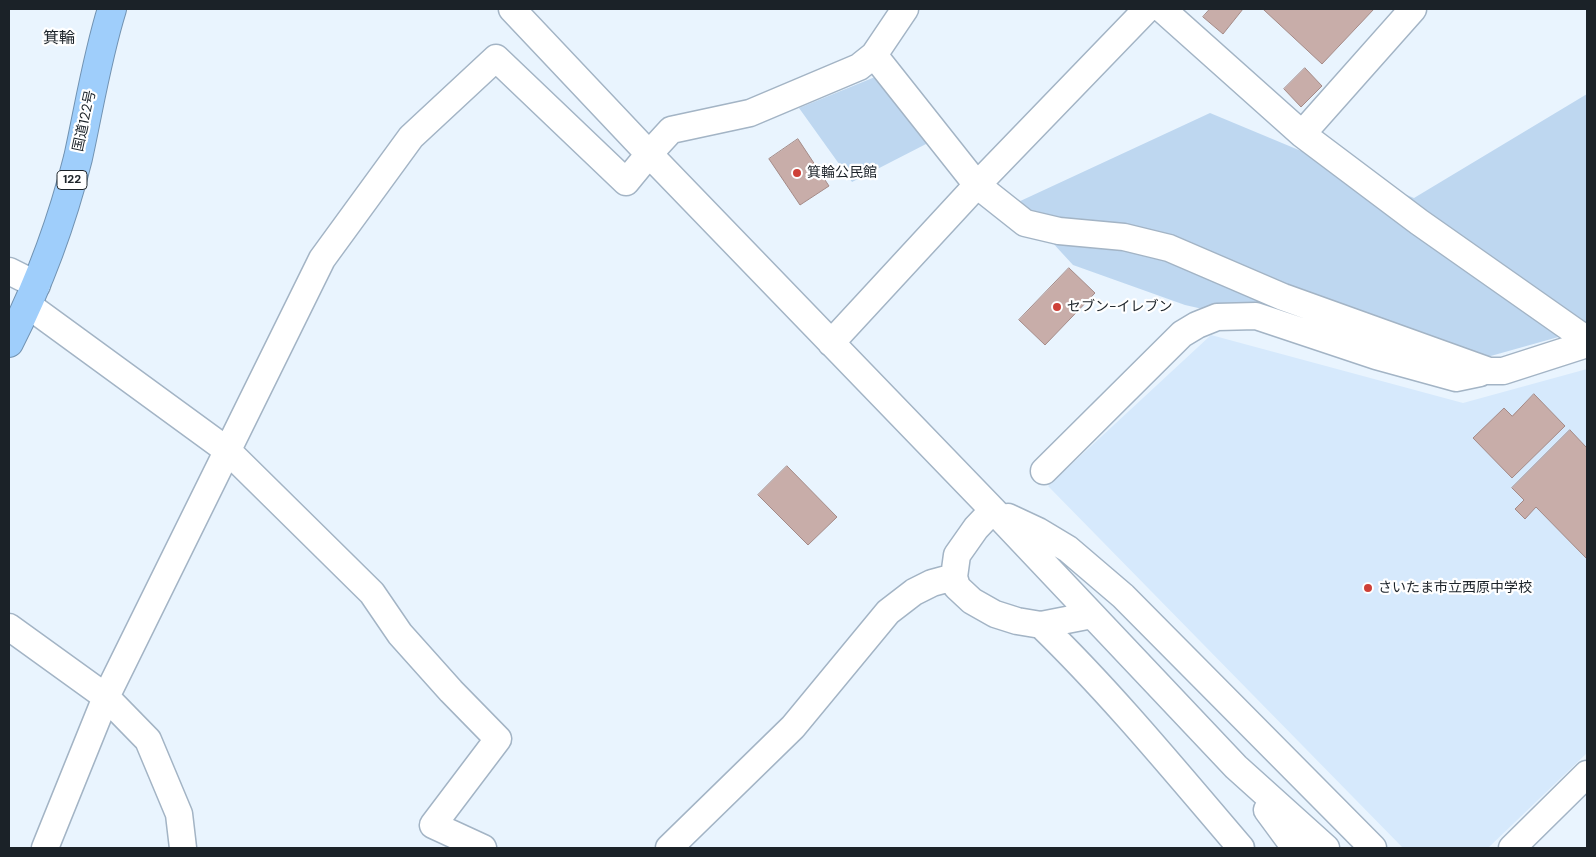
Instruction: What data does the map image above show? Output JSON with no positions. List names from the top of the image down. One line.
{"streets":{"highway":["国道122号","122"]},"districts":["箕輪"],"places":["箕輪公民館","セブン-イレブン","さいたま市立西原中学校"]}
